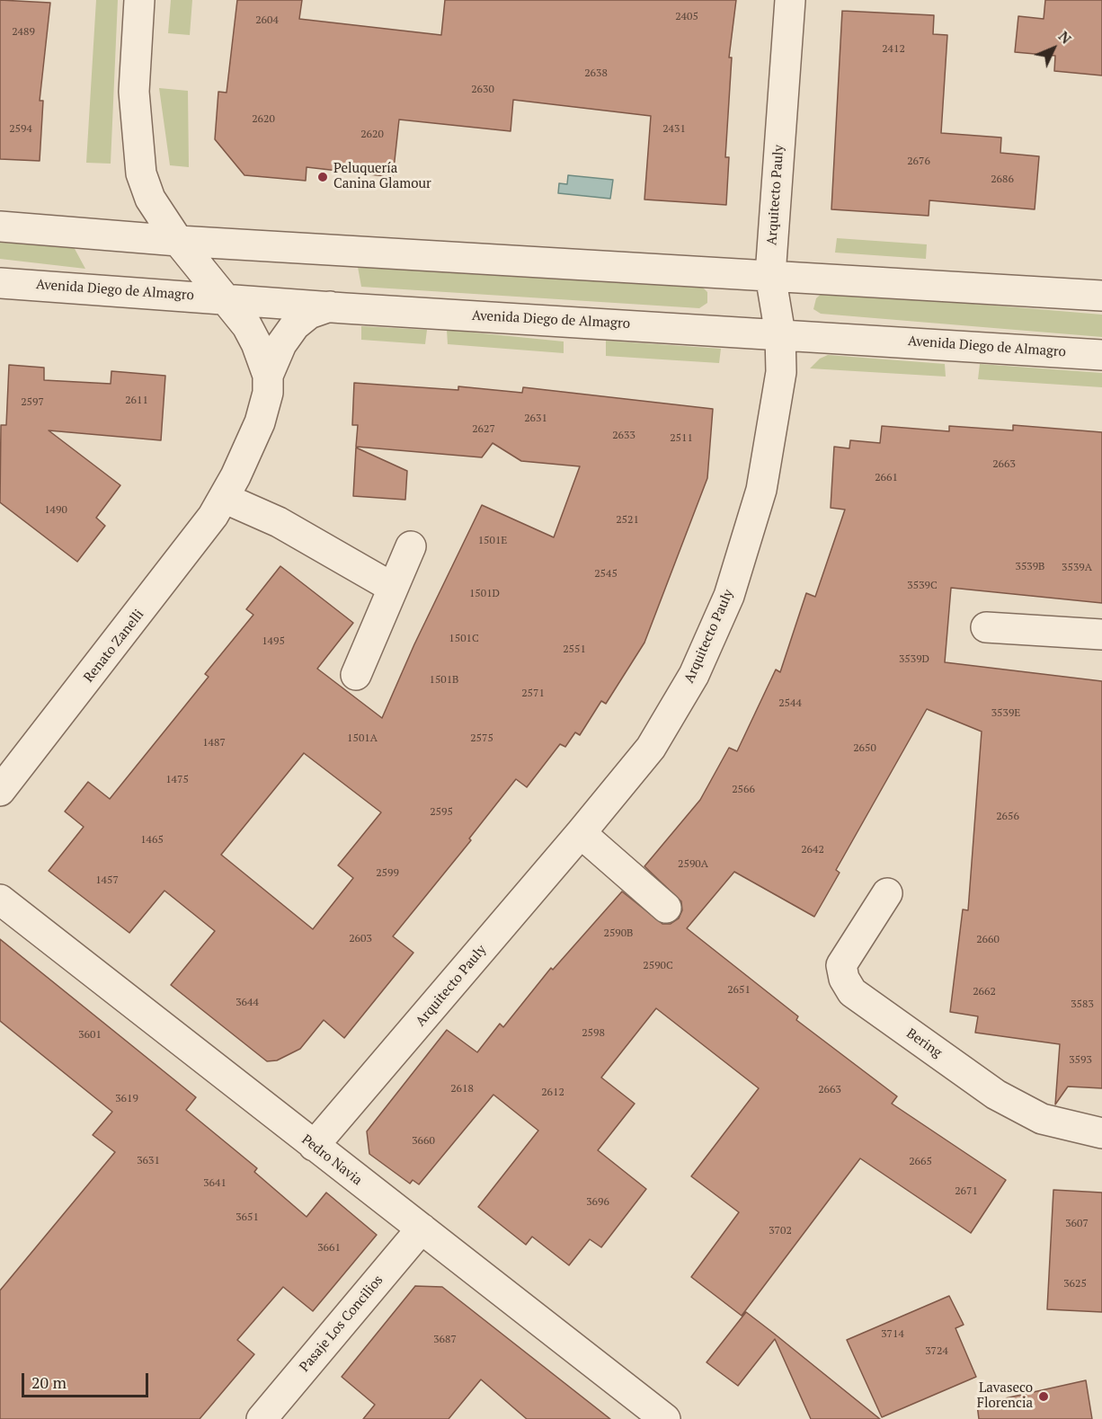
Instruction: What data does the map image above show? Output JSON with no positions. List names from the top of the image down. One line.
{"streets":{"street":["Arquitecto Pauly","Avenida Diego de Almagro","Renato Zanelli","Bering","Pedro Navia","Pasaje Los Concilios"]},"crossings":[["Arquitecto Pauly","Avenida Diego de Almagro"],["Arquitecto Pauly","Pedro Navia"],["Avenida Diego de Almagro","Renato Zanelli"],["Pedro Navia","Pasaje Los Concilios"]],"places":["Peluquería Canina Glamour","Lavaseco Florencia"],"house_numbers":["2405","2604","2489","2412","2638","2630","2620","2594","2431","2620","2676","2686","2611","2597","2631","2627","2633","2511","2663","2661","1490","2521","1501E","3539B","3539A","2545","3539C","1501D","1501C","1495","2551","3539D","1501B","2571","2544","3539E","1501A","2575","1487","2650","1475","2566","2595","2656","1465","2642","2590A","2599","1457","2590B","2603","2660","2590C","2651","2662","3644","3583","2598","3601","3593","2618","2663","2612","3619","3660","3631","2665","3641","2671","3696","3651","3607","3702","3661","3625","3714","3687","3724"],"scale_bar":"20 m","north":"top right"}
